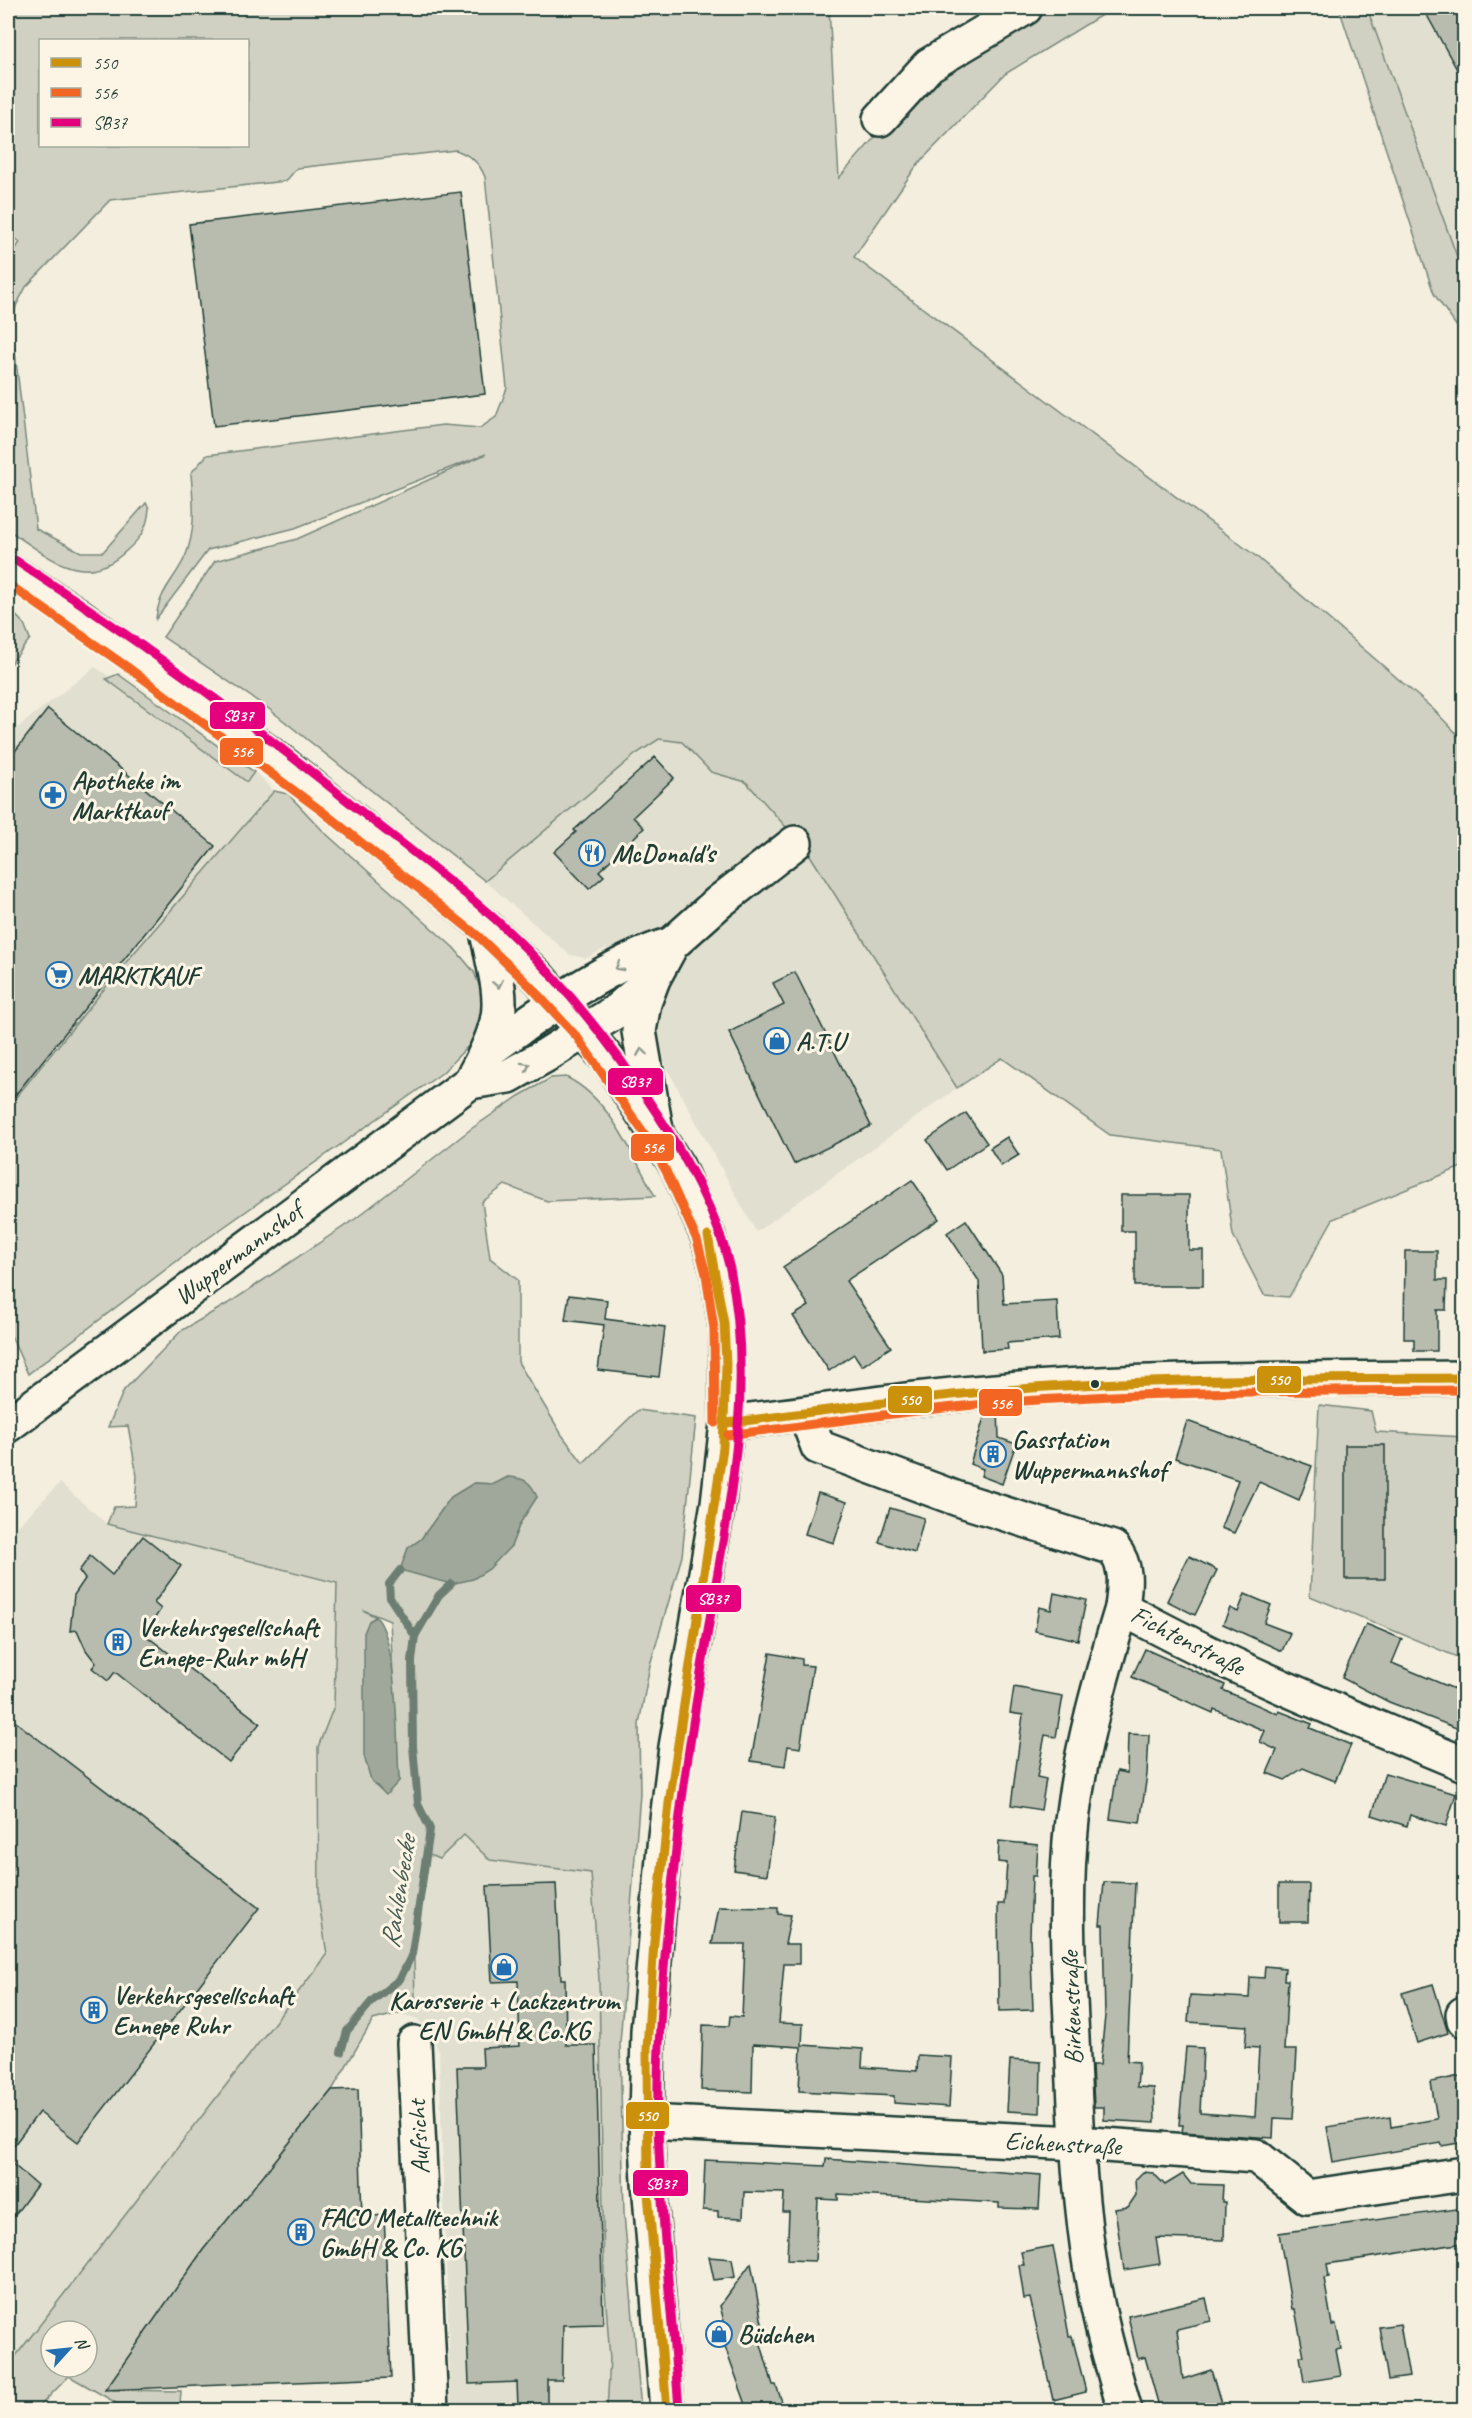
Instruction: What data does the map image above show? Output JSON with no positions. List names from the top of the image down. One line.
{"streets":{"street":["Wuppermannshof","Fichtenstraße","Birkenstraße","Aufsicht","Eichenstraße"]},"crossings":[["Fichtenstraße","Birkenstraße"],["Birkenstraße","Eichenstraße"]],"water":["Rahlenbecke"],"places":{"pharmacy":["Apotheke im Marktkauf"],"restaurant":["McDonald's"],"supermarket":["MARKTKAUF"],"shop":["A.T.U","Karosserie + Lackzentrum EN GmbH & Co.KG","Büdchen"],"building":["Gasstation Wuppermannshof","Verkehrsgesellschaft Ennepe-Ruhr mbH","Verkehrsgesellschaft Ennepe Ruhr","FACO Metalltechnik GmbH & Co. KG"]},"lines":["transit line SB37","transit line 556","transit line 550"],"legend":["550","556","SB37"],"north":"top right"}
